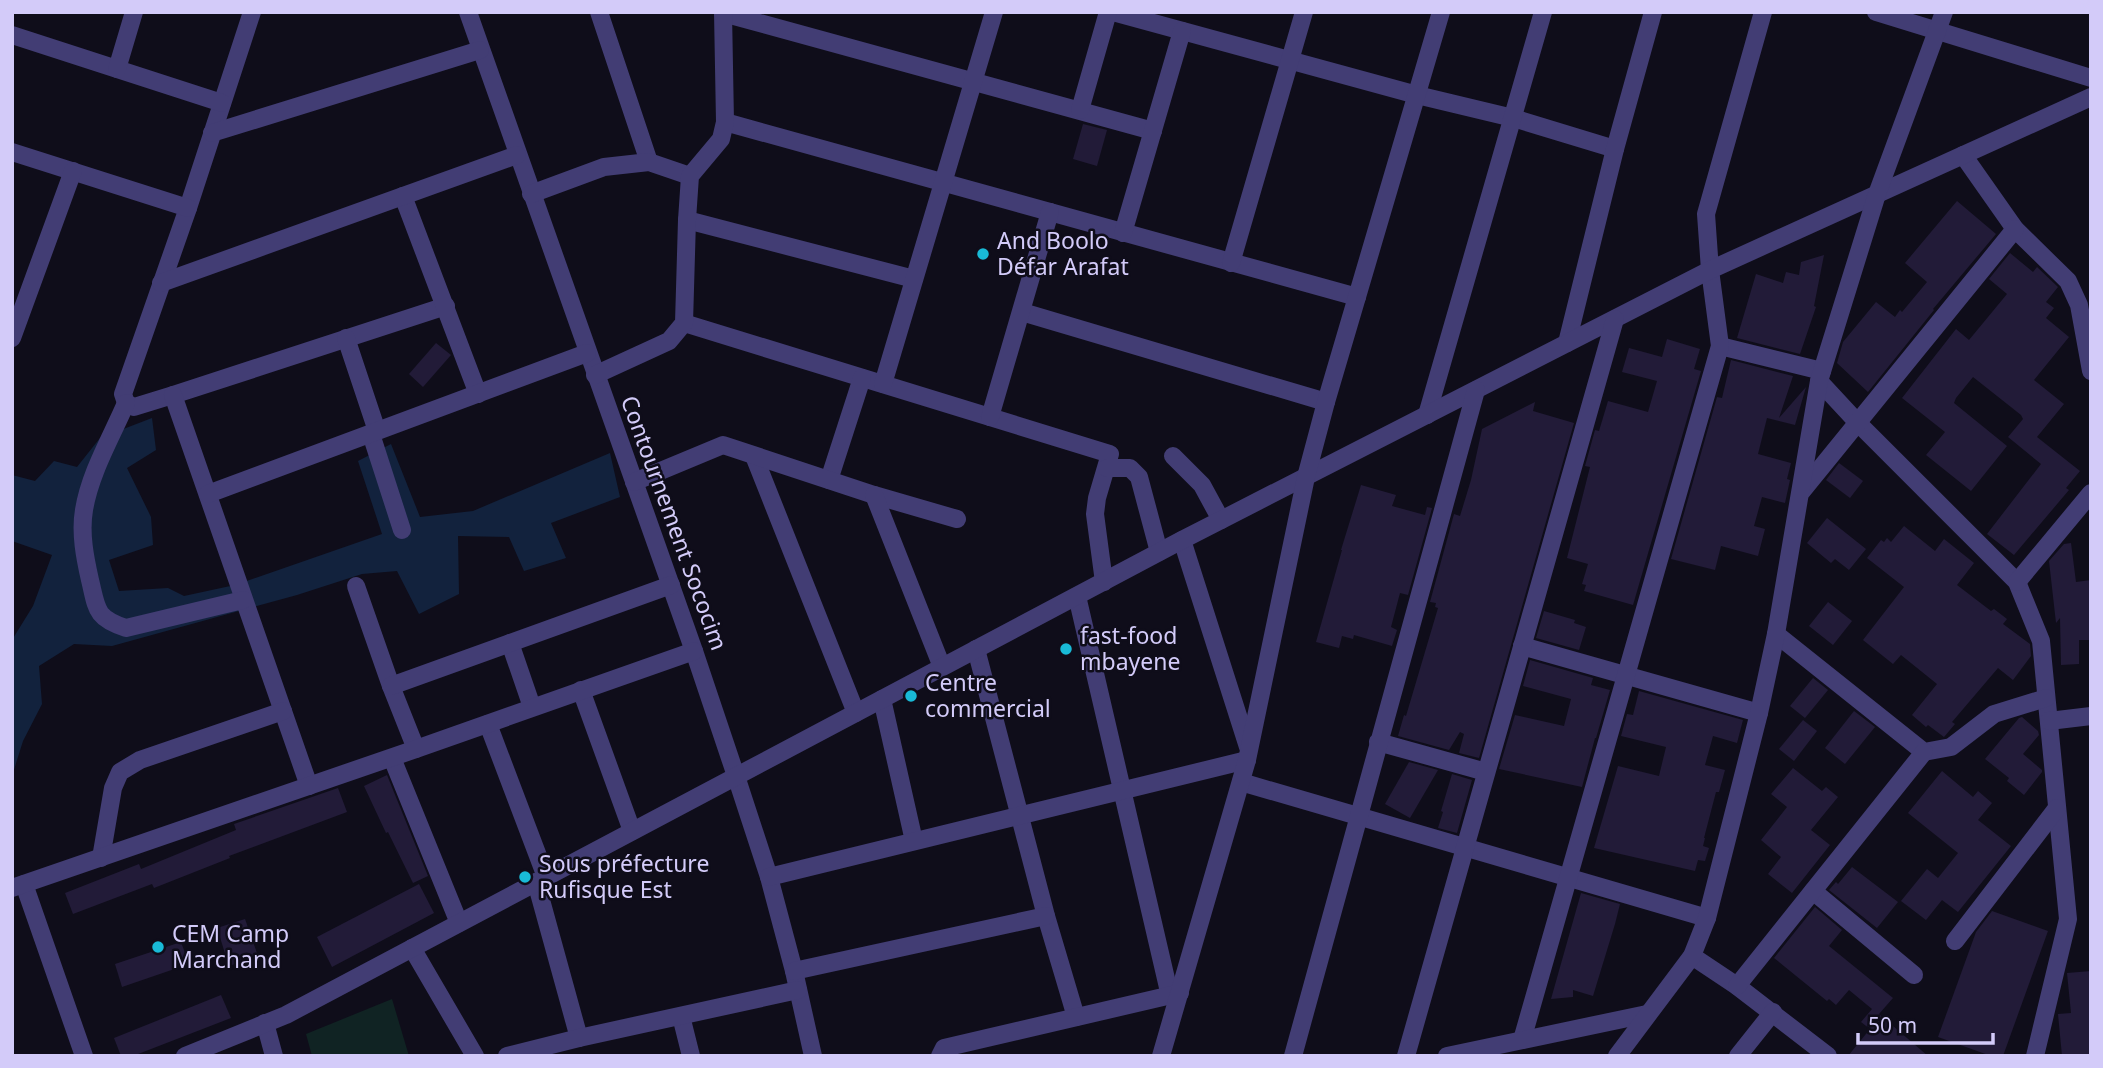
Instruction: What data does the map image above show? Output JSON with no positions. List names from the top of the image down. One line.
{"streets":{"street":["Contournement Sococim"]},"places":["And Boolo Défar Arafat","fast-food mbayene","Centre commercial","Sous préfecture Rufisque Est","CEM Camp Marchand"],"scale_bar":"50 m"}
